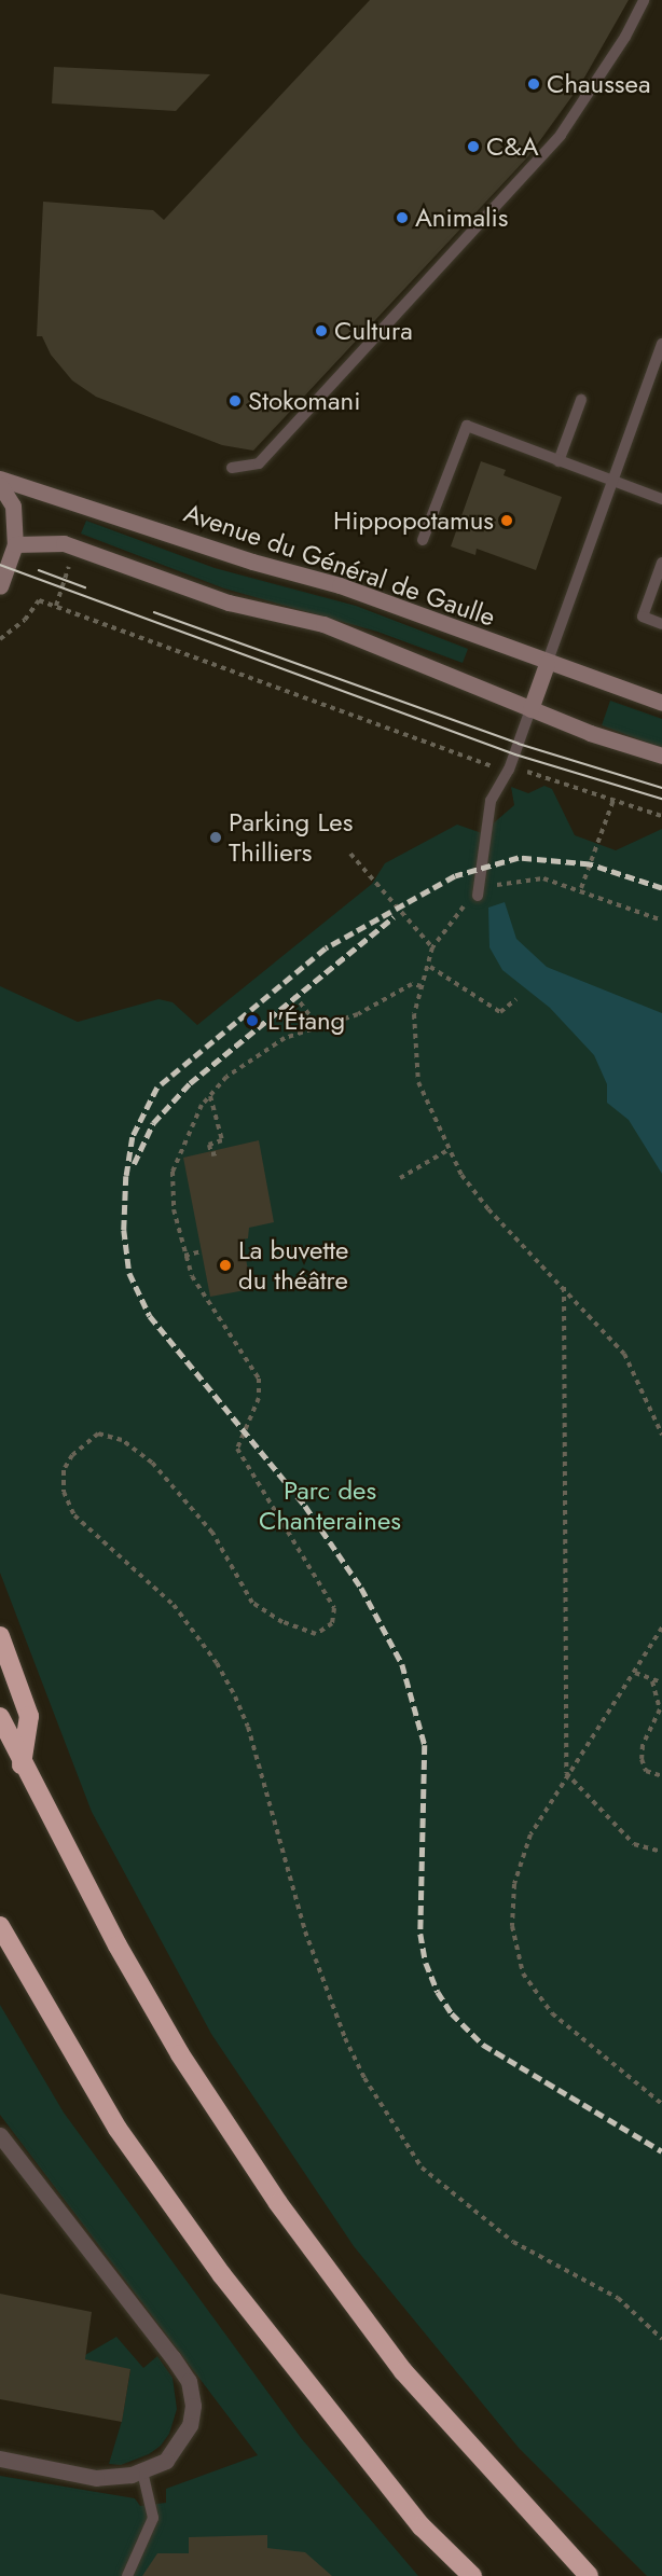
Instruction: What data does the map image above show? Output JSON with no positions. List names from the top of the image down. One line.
{"streets":{"main road":["Avenue du Général de Gaulle"]},"parks":["Parc des Chanteraines"],"places":["Chaussea","C&A","Animalis","Cultura","Stokomani","Hippopotamus","Parking Les Thilliers","L'Étang","La buvette du théâtre"]}
